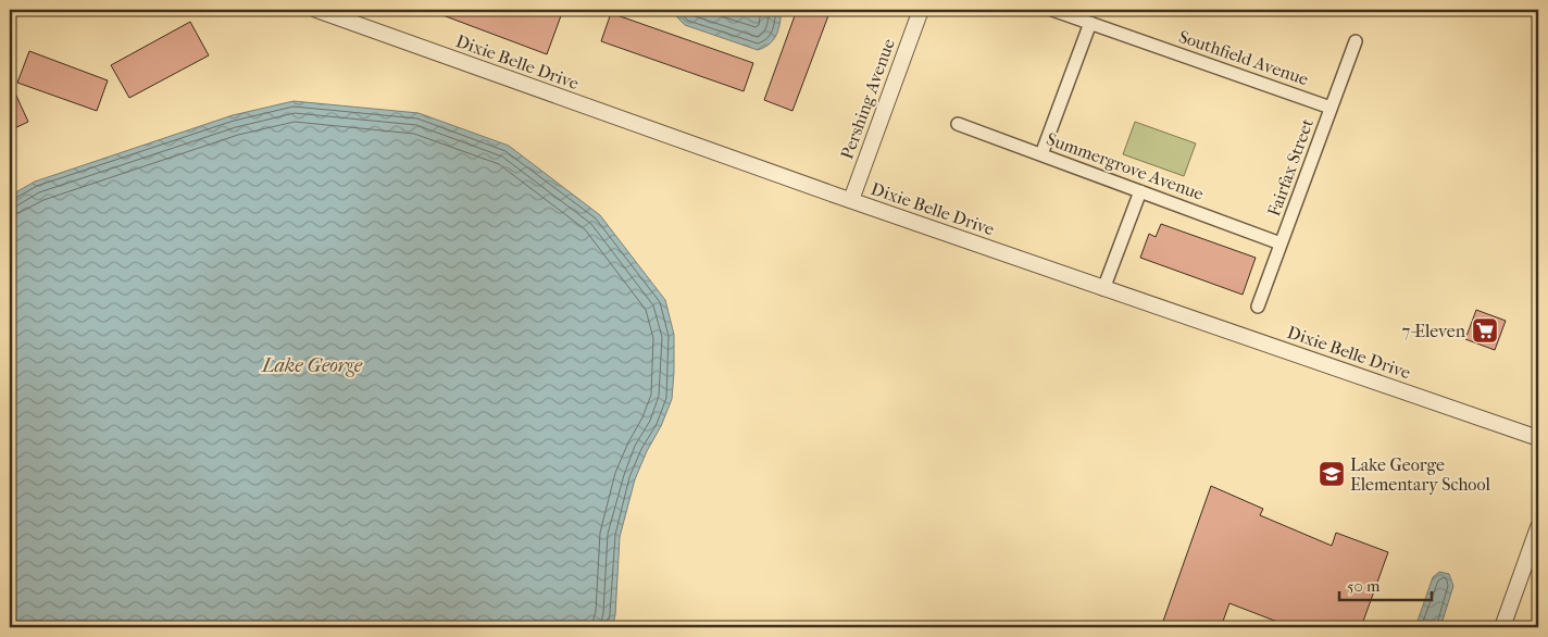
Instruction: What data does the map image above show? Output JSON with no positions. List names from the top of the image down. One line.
{"streets":{"street":["Southfield Avenue","Dixie Belle Drive","Pershing Avenue","Summergrove Avenue","Fairfax Street"]},"crossings":[["Southfield Avenue","Fairfax Street"],["Dixie Belle Drive","Pershing Avenue"],["Summergrove Avenue","Fairfax Street"]],"water":["Lake George"],"places":{"supermarket":["7-Eleven"],"school or university":["Lake George Elementary School"]},"scale_bar":"50 m"}
